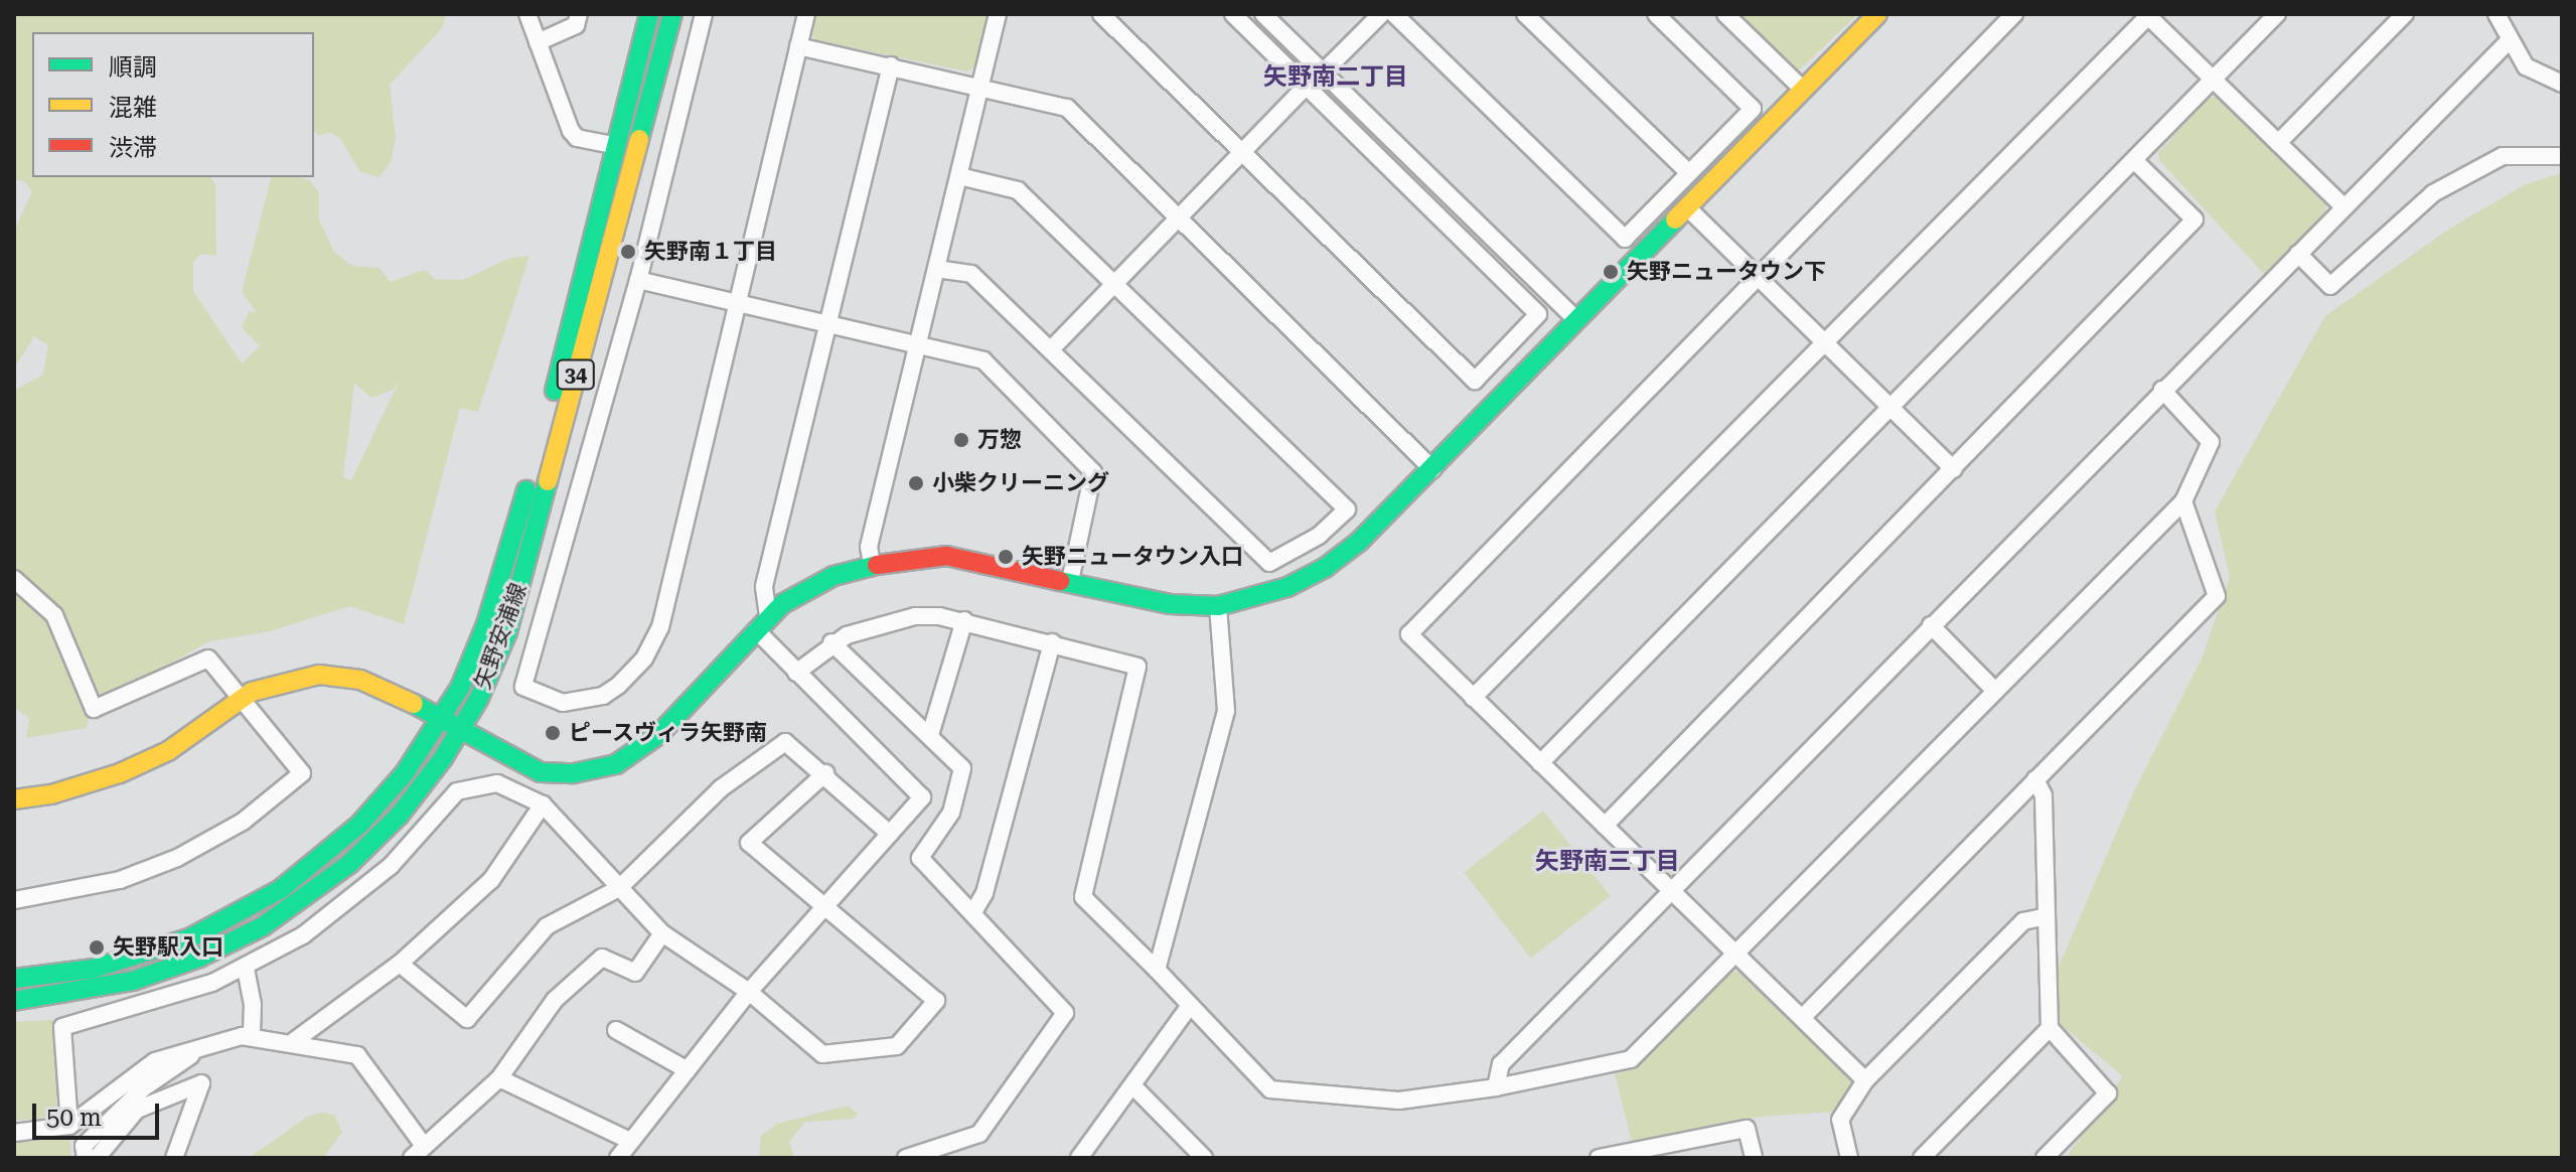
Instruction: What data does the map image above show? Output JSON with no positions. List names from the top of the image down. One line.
{"streets":{"main road":["34","矢野安浦線"]},"districts":["矢野南二丁目","矢野南三丁目"],"places":["矢野南１丁目","矢野ニュータウン下","万惣","小柴クリーニング","矢野ニュータウン入口","ピースヴィラ矢野南","矢野駅入口"],"legend":["順調","混雑","渋滞"],"scale_bar":"50 m"}
